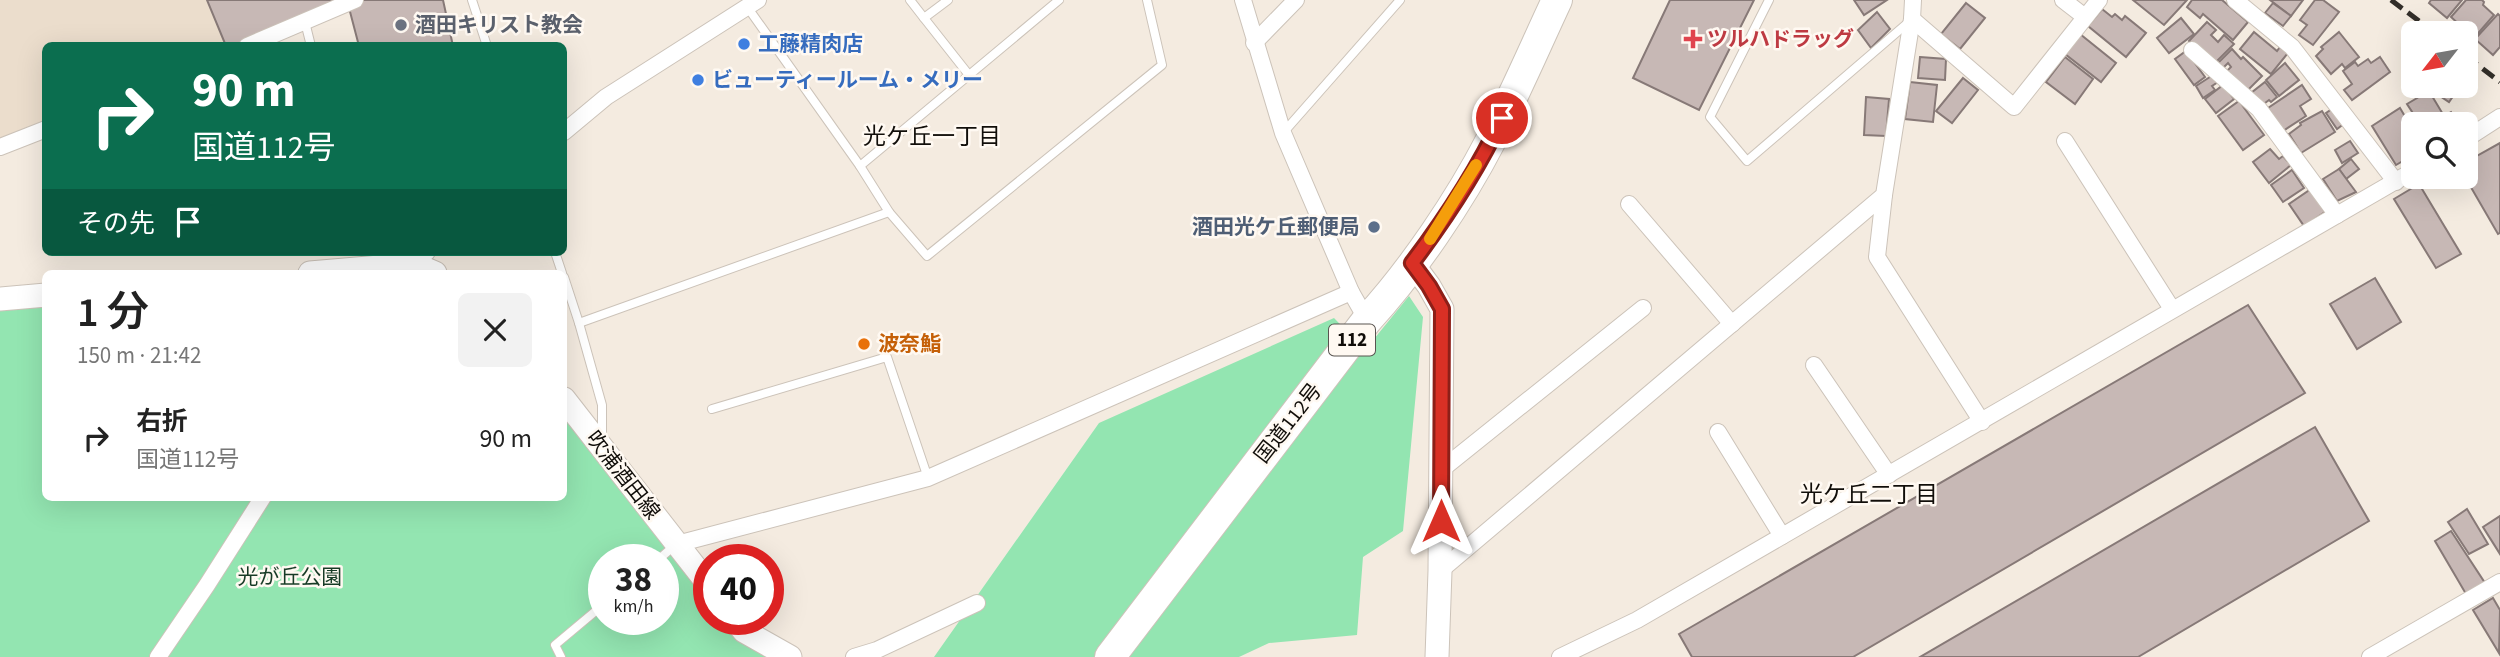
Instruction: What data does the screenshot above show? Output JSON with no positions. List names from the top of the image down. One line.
{"streets":{"highway":["112","国道112号"],"main road":["吹浦酒田線"]},"districts":["光ケ丘一丁目","光ケ丘二丁目"],"parks":["光が丘公園"],"places":{"other":["酒田キリスト教会","工藤精肉店","ビューティールーム・メリー","酒田光ケ丘郵便局","波奈鮨"],"health":["ツルハドラッグ"]},"north":"bottom left","page":{"turn":["90 m","国道112号"],"then":"その先","heading":["1 分","150 m · 21:42"],"list":[{"name":"右折","note":"国道112号","value":"90 m"}],"speed":"38 km/h","limit":"40"}}
